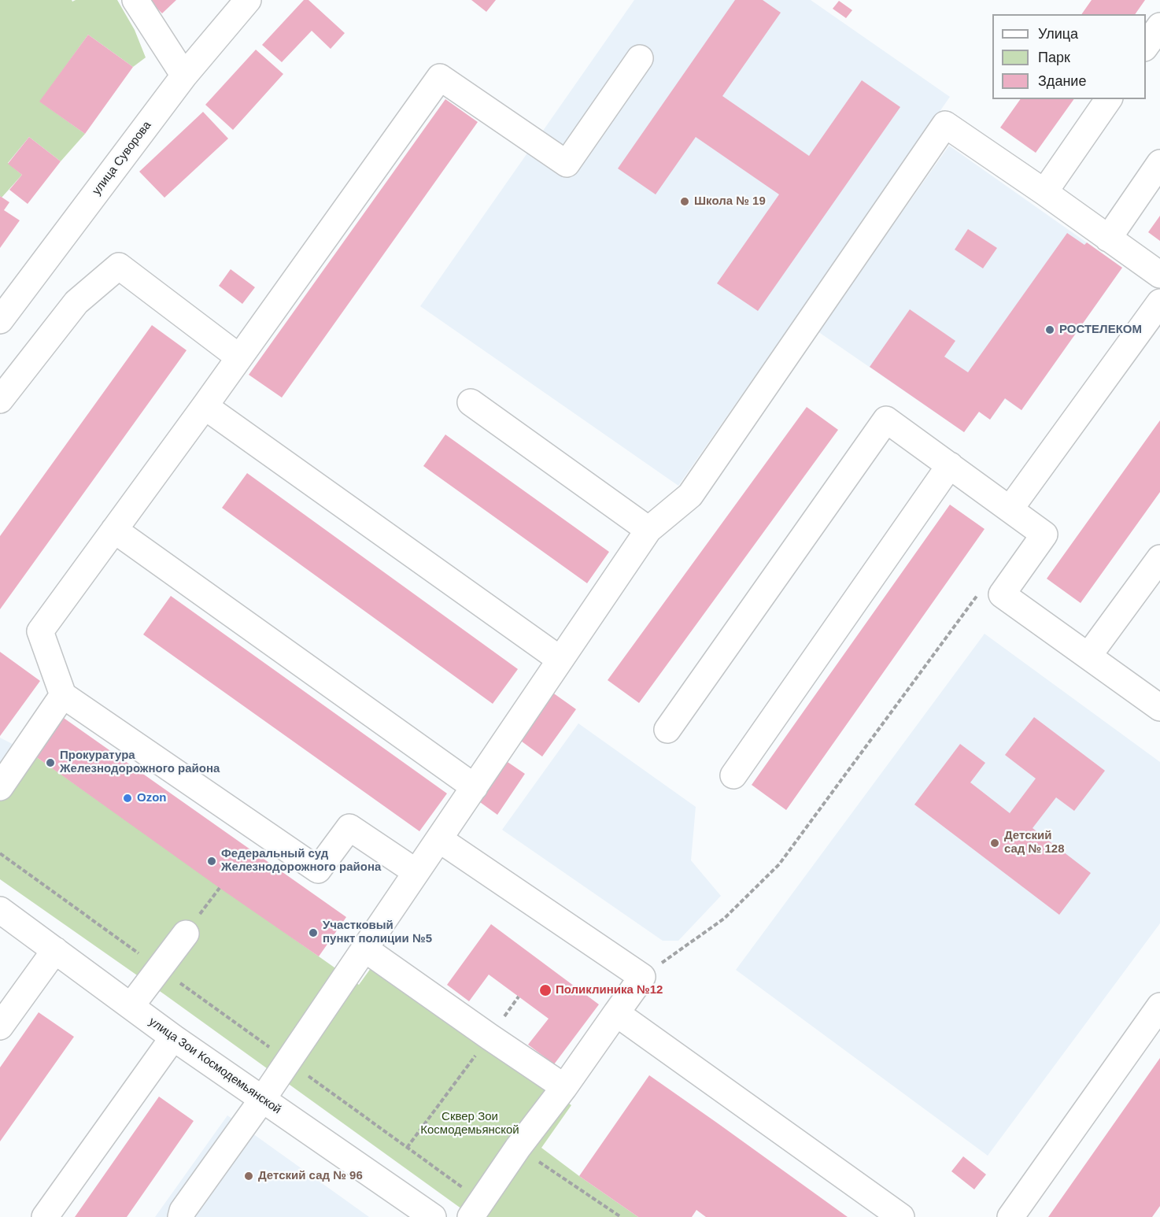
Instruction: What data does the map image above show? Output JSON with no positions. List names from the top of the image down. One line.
{"streets":{"street":["улица Суворова","улица Зои Космодемьянской"]},"parks":["Сквер Зои Космодемьянской"],"places":["Школа № 19","РОСТЕЛЕКОМ","Прокуратура Железнодорожного района","Ozon","Детский сад № 128","Федеральный суд Железнодорожного района","Участковый пункт полиции №5","Поликлиника №12","Детский сад № 96"],"legend":["Улица","Парк","Здание"]}
